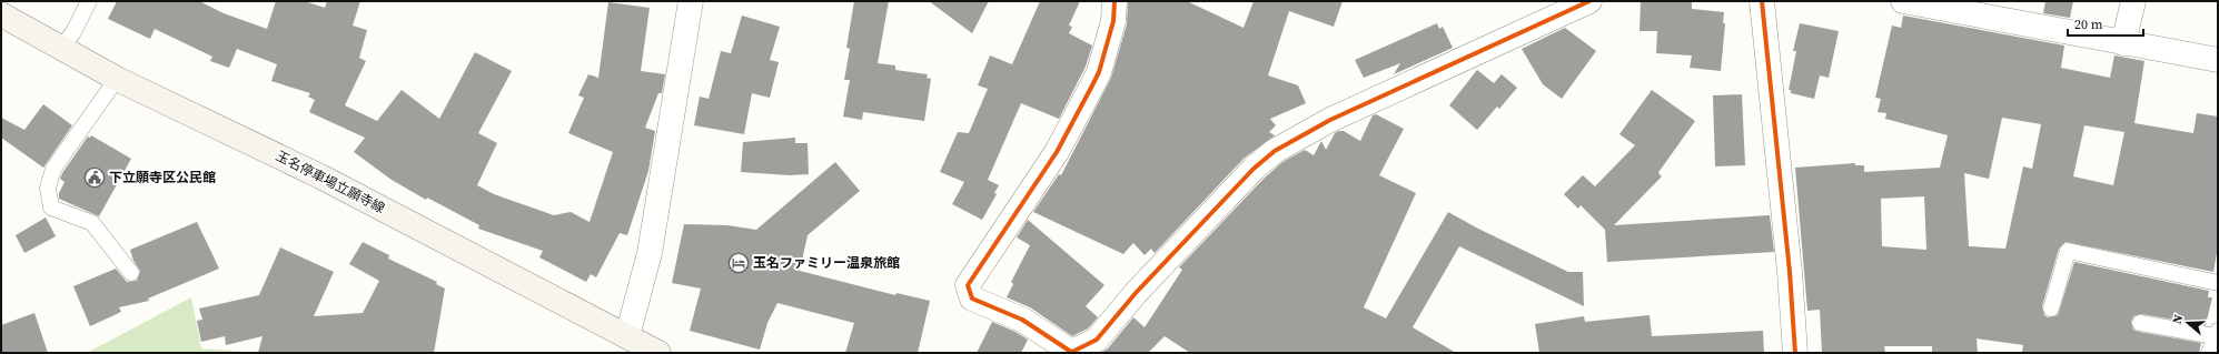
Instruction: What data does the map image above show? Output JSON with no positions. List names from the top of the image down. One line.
{"streets":{"main road":["玉名停車場立願寺線"]},"places":{"public building":["下立願寺区公民館"],"hotel":["玉名ファミリー温泉旅館"]},"scale_bar":"20 m","north":"left"}
